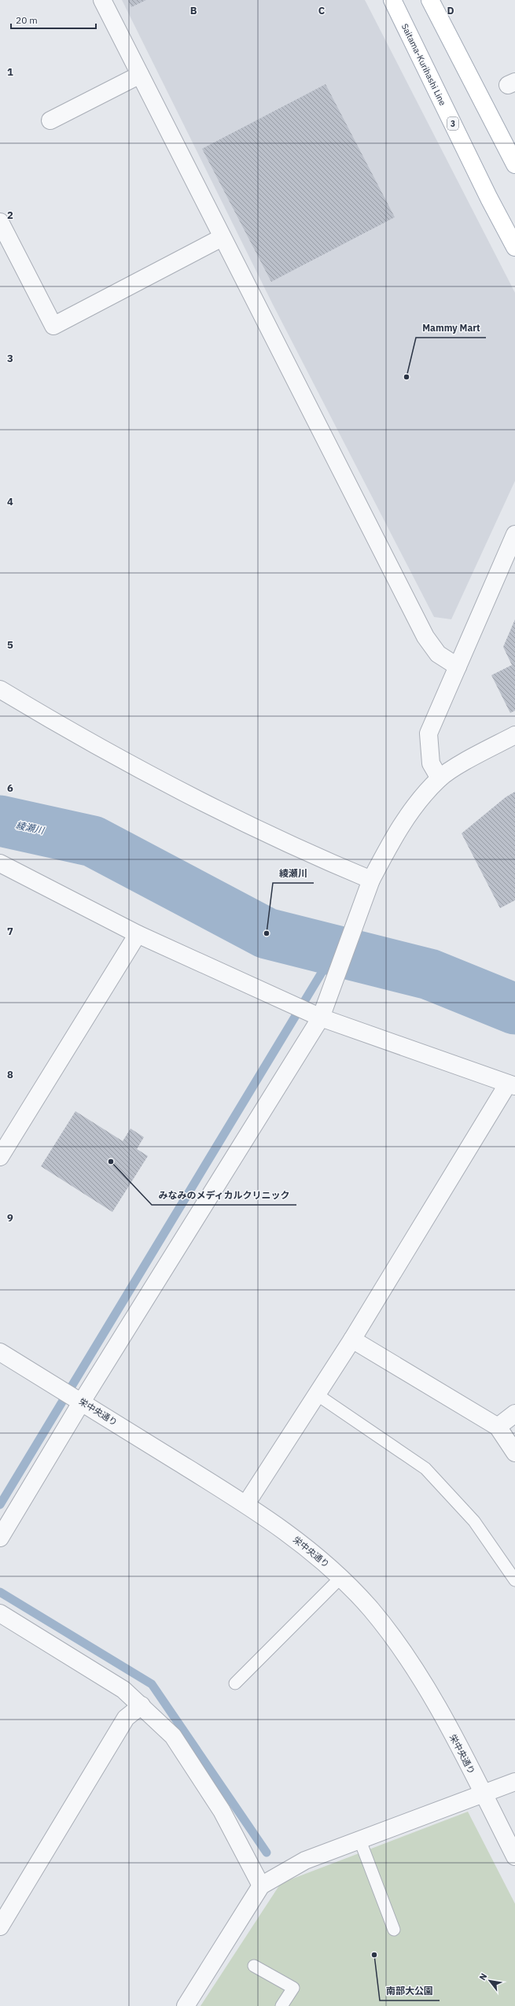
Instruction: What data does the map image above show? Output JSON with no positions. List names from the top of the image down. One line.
{"streets":{"main road":["Saitama-Kurihashi Line","3"],"street":["栄中央通り"]},"water":["綾瀬川"],"places":["Mammy Mart","綾瀬川","みなみのメディカルクリニック","南部大公園"],"scale_bar":"20 m","north":"top left","grid":{"columns":["B","C","D"],"rows":["1","2","3","4","5","6","7","8","9"]}}
